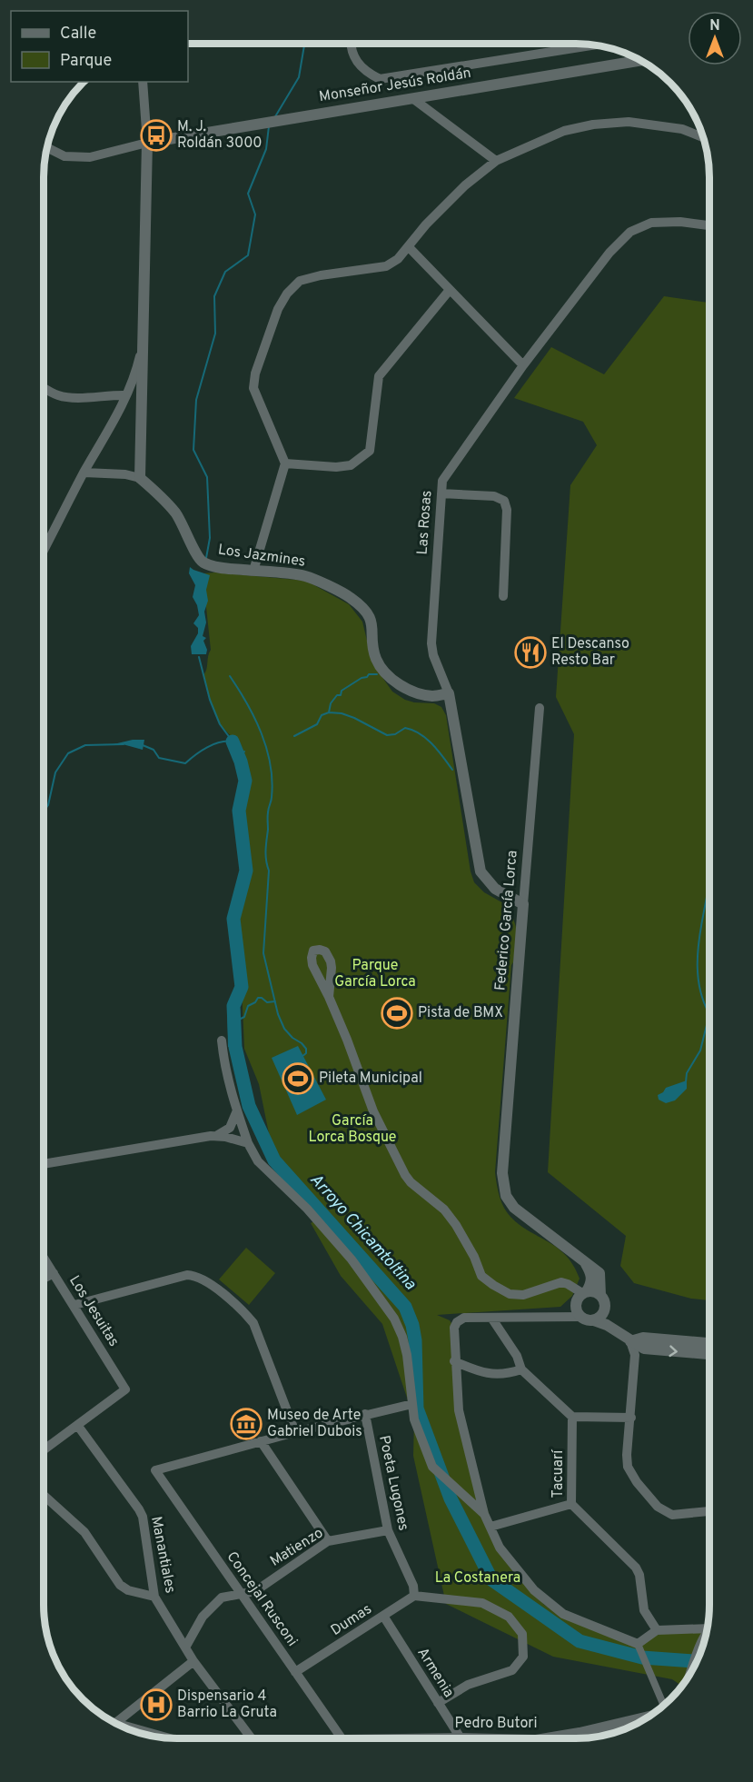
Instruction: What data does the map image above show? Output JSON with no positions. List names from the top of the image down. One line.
{"streets":{"street":["Monseñor Jesús Roldán","Las Rosas","Los Jazmines","Federico García Lorca","Los Jesuitas","Tacuarí","Poeta Lugones","Matienzo","Manantiales","Concejal Rusconi","Dumas","Armenia","Pedro Butori"]},"crossings":[["Las Rosas","Los Jazmines"],["Las Rosas","Federico García Lorca"],["Los Jesuitas","Manantiales"],["Poeta Lugones","Matienzo"],["Poeta Lugones","Dumas"],["Matienzo","Manantiales"],["Matienzo","Concejal Rusconi"],["Concejal Rusconi","Dumas"],["Dumas","Armenia"]],"water":["Arroyo Chicamtoltina"],"parks":["Parque García Lorca","García Lorca Bosque","La Costanera"],"places":{"bus stop":["M. J. Roldán 3000"],"restaurant":["El Descanso Resto Bar"],"sports":["Pista de BMX","Pileta Municipal"],"museum":["Museo de Arte Gabriel Dubois"],"hospital":["Dispensario 4 Barrio La Gruta"]},"legend":["Calle","Parque"],"north":"top"}
